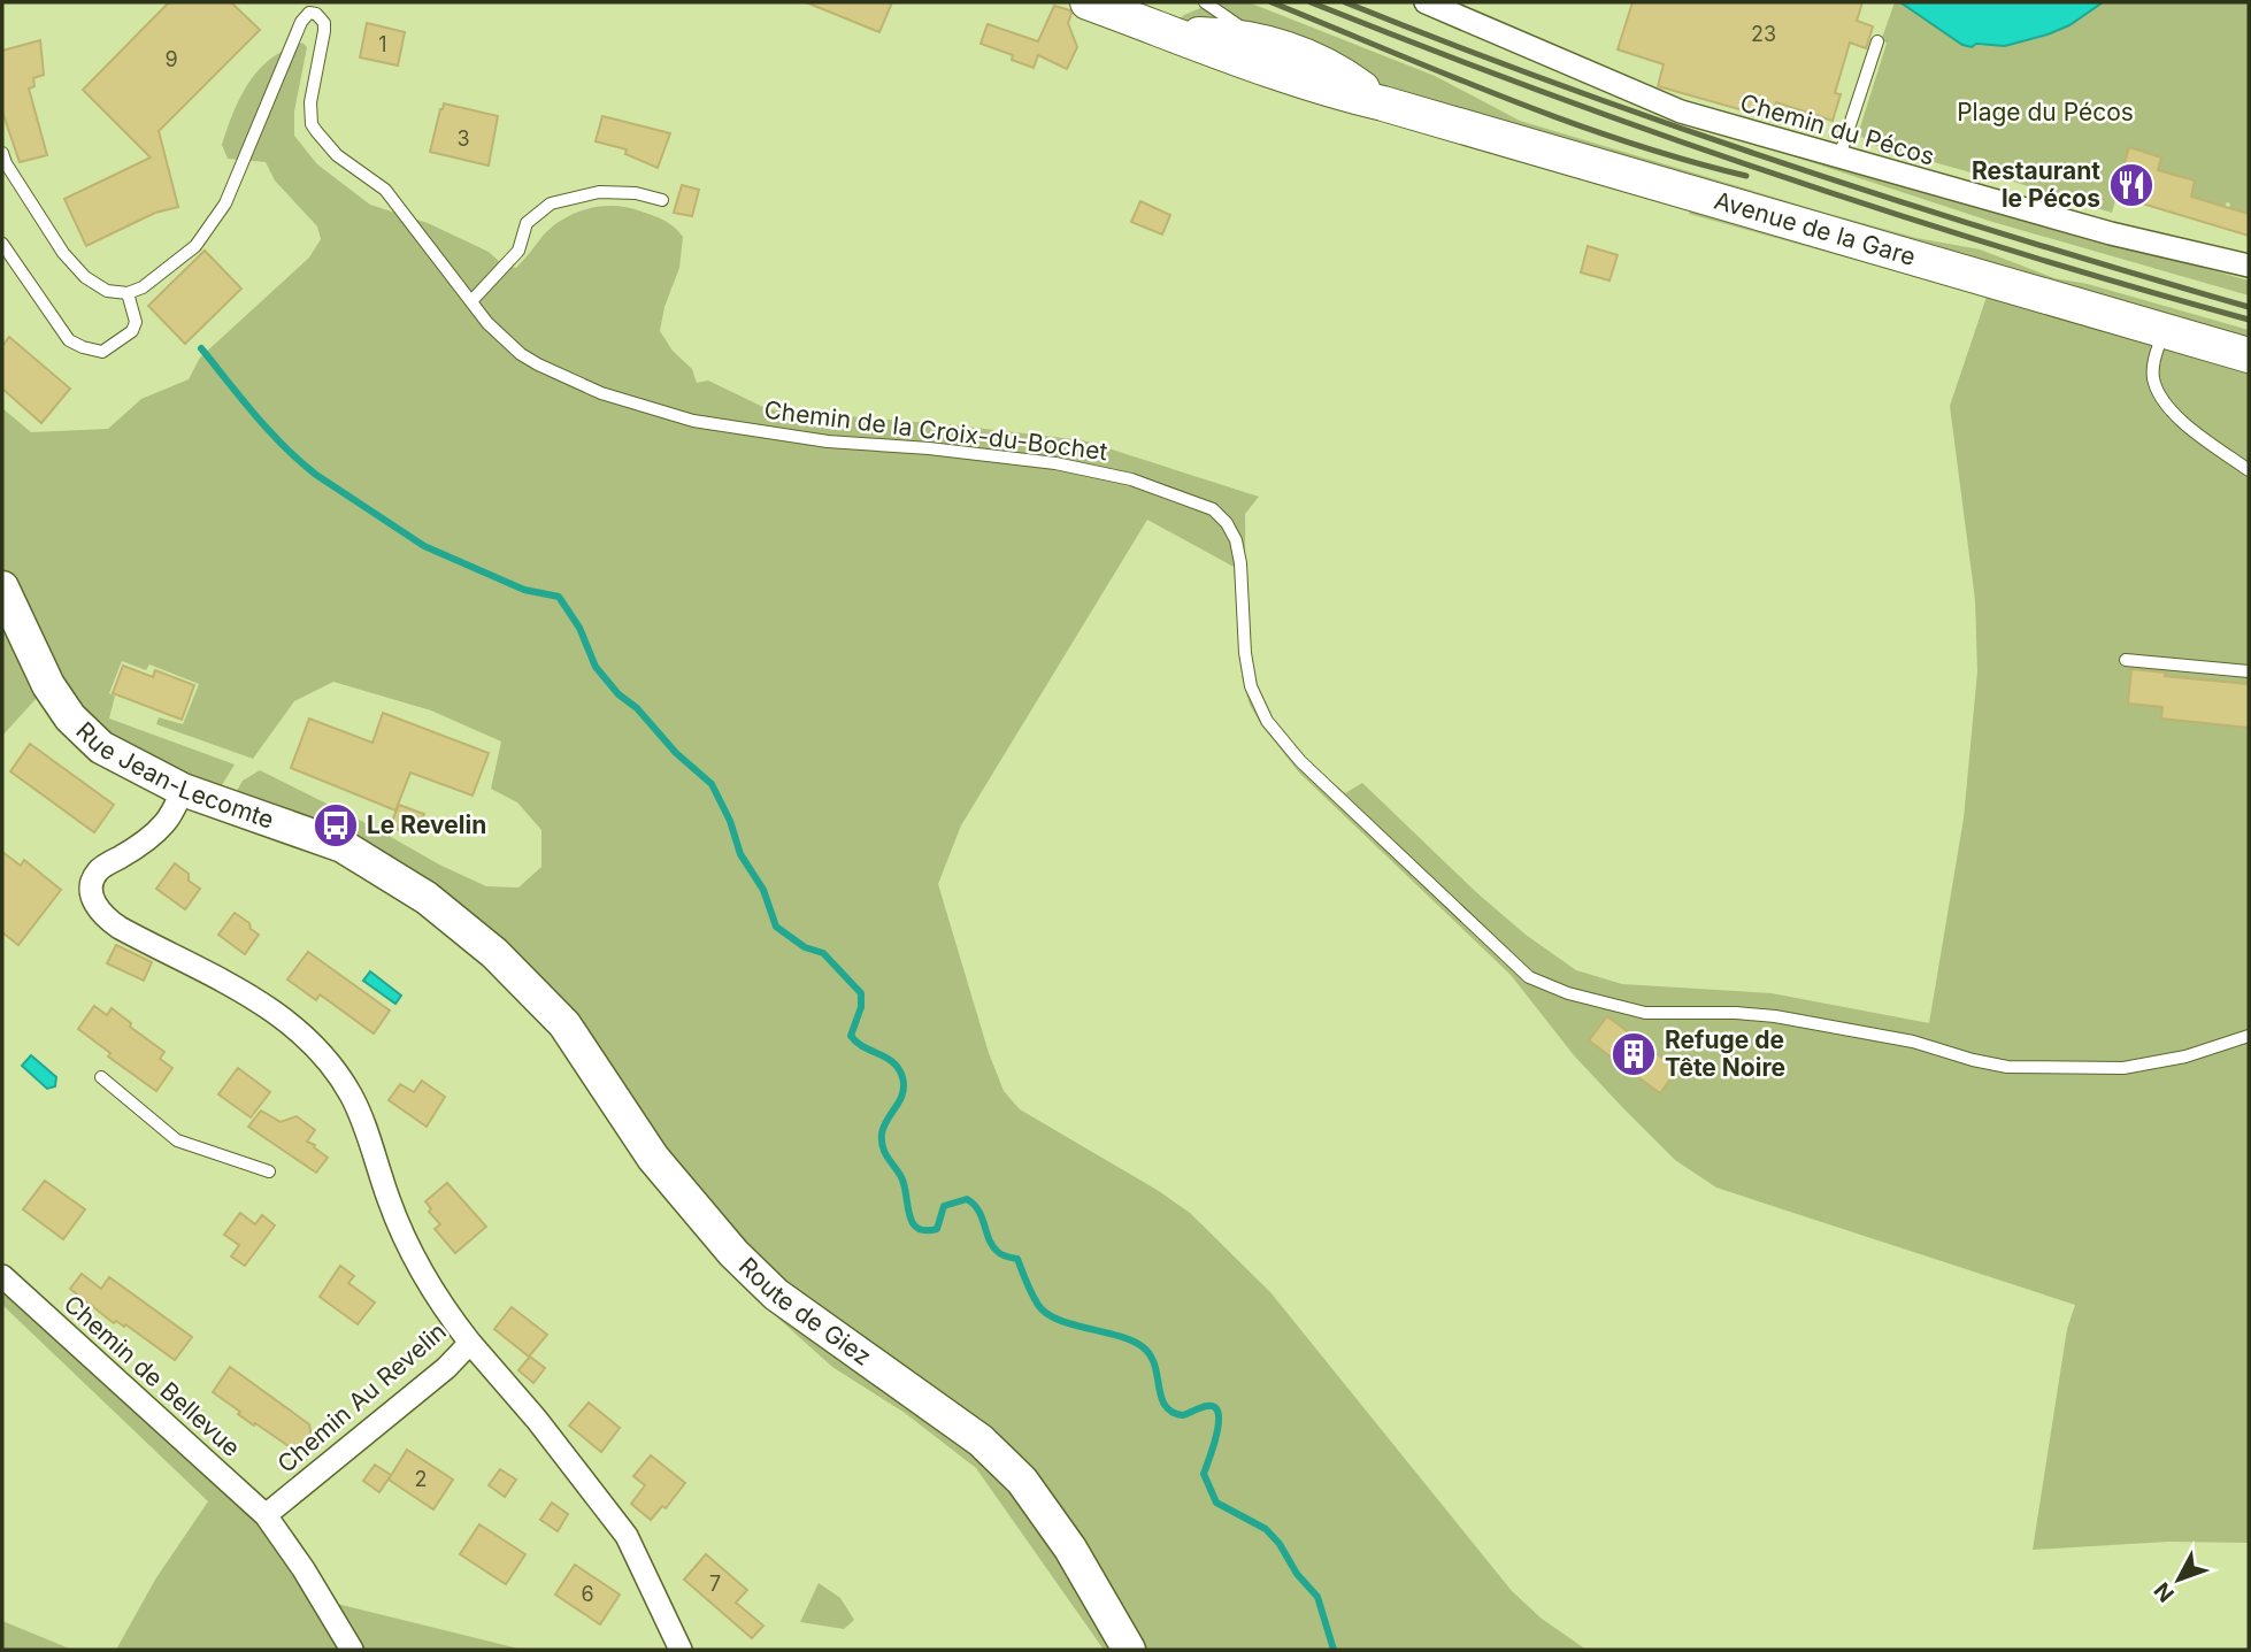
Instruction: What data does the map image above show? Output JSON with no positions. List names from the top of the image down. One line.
{"streets":{"main road":["Avenue de la Gare"],"street":["Chemin du Pécos","Rue Jean-Lecomte","Route de Giez","Chemin de Bellevue","Chemin Au Revelin"],"lane":["Chemin de la Croix-du-Bochet"]},"crossings":[["Rue Jean-Lecomte","Route de Giez"],["Rue Jean-Lecomte","Chemin Au Revelin"],["Chemin de Bellevue","Chemin Au Revelin"]],"parks":["Plage du Pécos"],"places":{"restaurant":["Restaurant le Pécos"],"bus stop":["Le Revelin"],"building":["Refuge de Tête Noire"]},"house_numbers":["23","1","9","3","2","7","6"],"north":"bottom left"}
